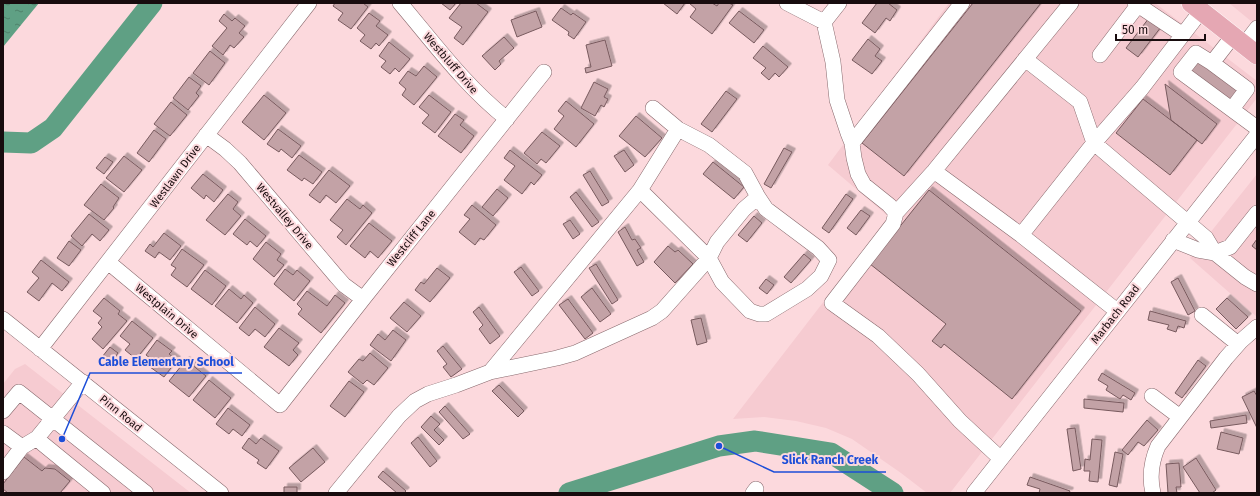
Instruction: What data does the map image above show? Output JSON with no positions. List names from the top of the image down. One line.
{"streets":{"street":["Westbluff Drive","Westlawn Drive","Westvalley Drive","Westcliff Lane","Westplain Drive","Marbach Road","Pinn Road"]},"crossings":[["Westbluff Drive","Westcliff Lane"],["Westlawn Drive","Westvalley Drive"],["Westlawn Drive","Westplain Drive"],["Westlawn Drive","Pinn Road"],["Westvalley Drive","Westcliff Lane"],["Westcliff Lane","Westplain Drive"]],"places":["Cable Elementary School","Slick Ranch Creek"],"scale_bar":"50 m"}
